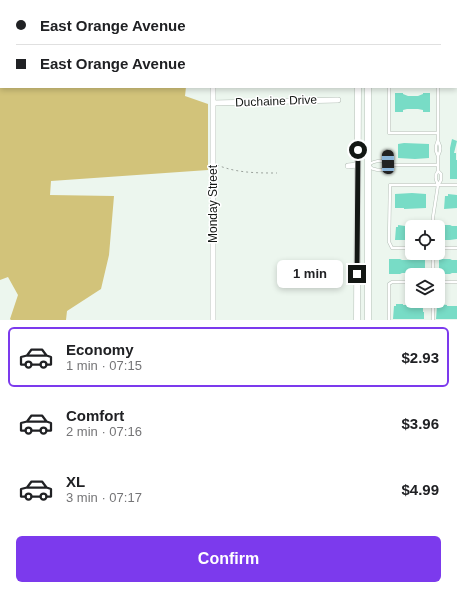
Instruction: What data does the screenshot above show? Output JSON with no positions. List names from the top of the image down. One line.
{"streets":{"street":["Duchaine Drive","Monday Street"]},"crossings":[["Duchaine Drive","Monday Street"]],"page":{"banner":["East Orange Avenue","East Orange Avenue"],"bubble":"1 min","list":[{"name":"Economy","note":"1 min · 07:15","value":"$2.93"},{"name":"Comfort","note":"2 min · 07:16","value":"$3.96"},{"name":"XL","note":"3 min · 07:17","value":"$4.99"}],"buttons":"Confirm"}}
